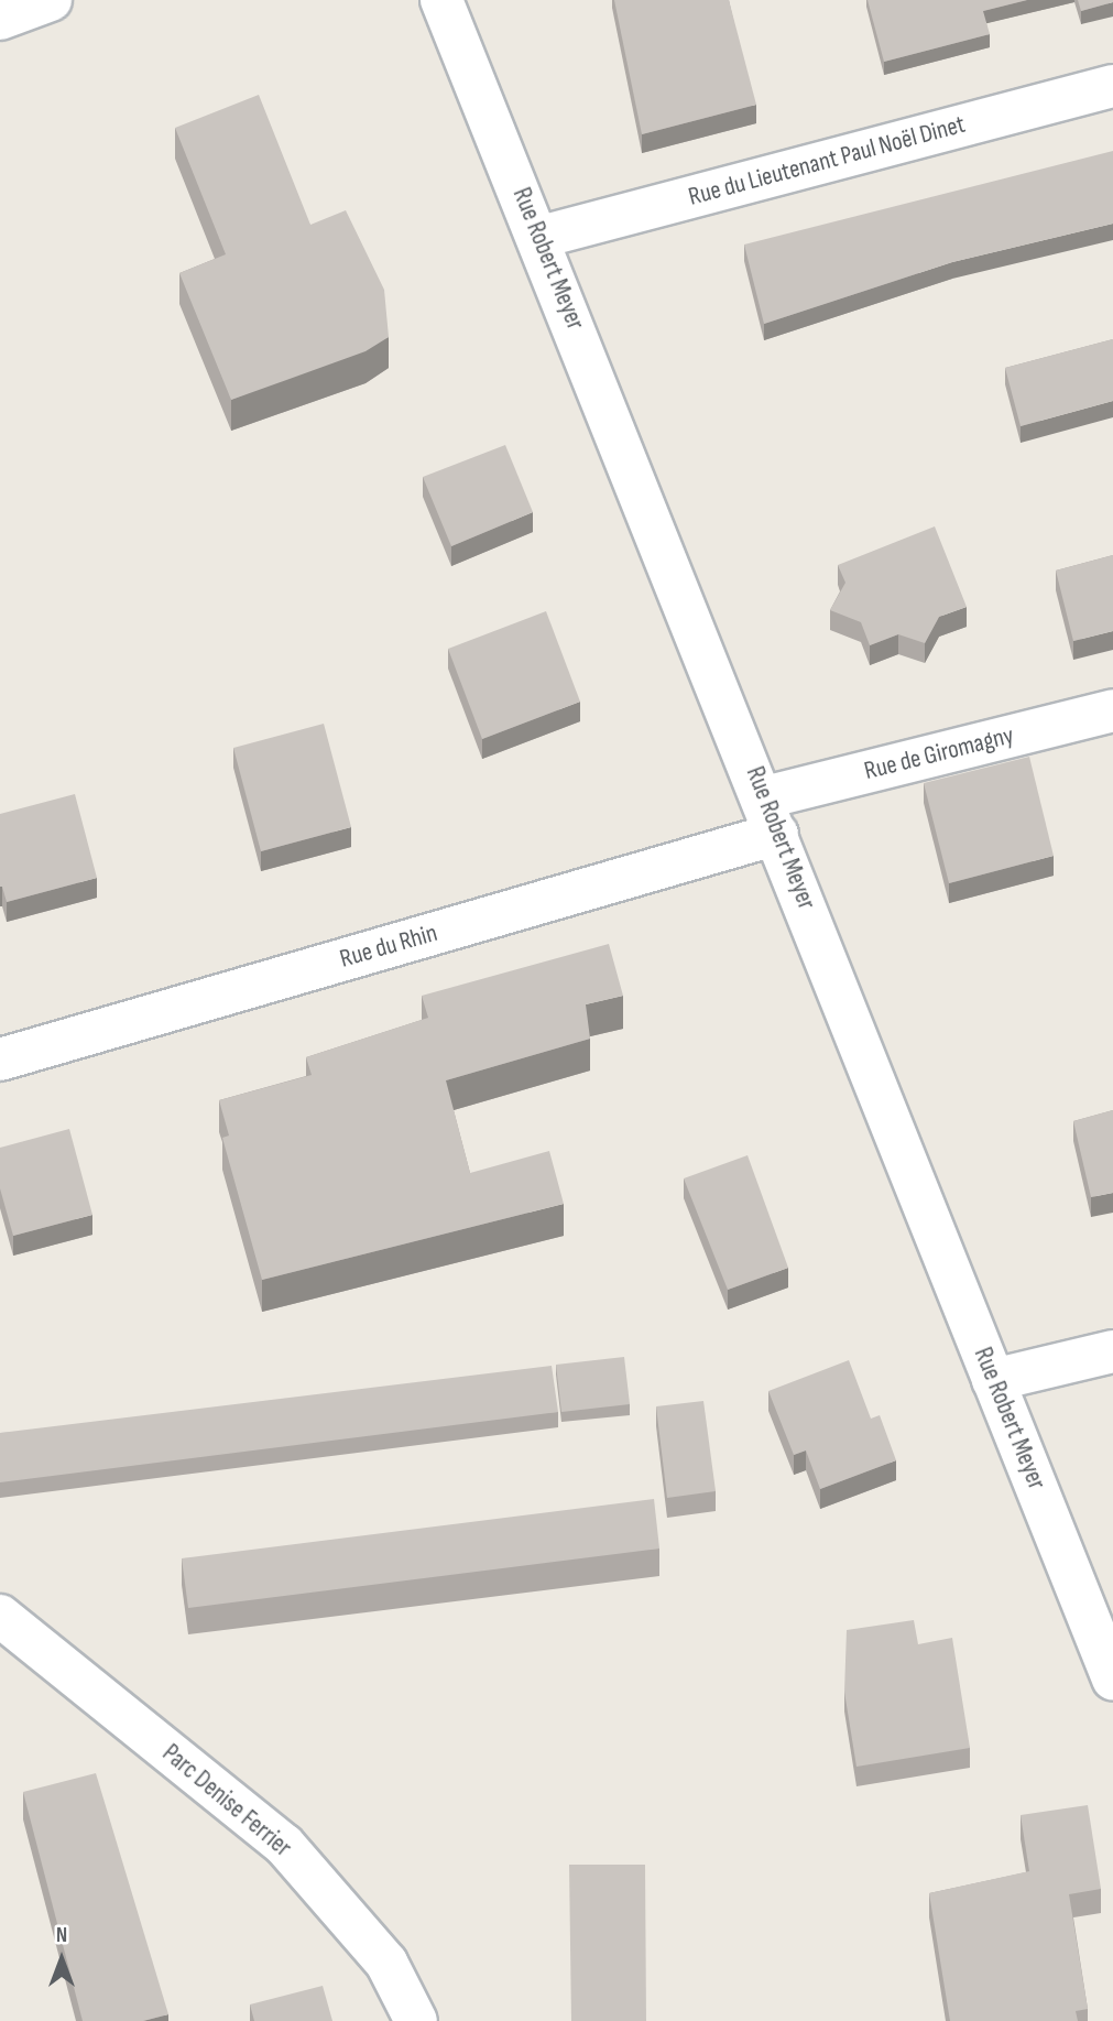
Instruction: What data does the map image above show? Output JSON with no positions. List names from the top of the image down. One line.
{"streets":{"street":["Rue du Lieutenant Paul Noël Dinet","Rue Robert Meyer","Rue de Giromagny","Rue du Rhin","Parc Denise Ferrier"]},"crossings":[["Rue du Lieutenant Paul Noël Dinet","Rue Robert Meyer"],["Rue Robert Meyer","Rue de Giromagny"],["Rue Robert Meyer","Rue du Rhin"],["Rue de Giromagny","Rue du Rhin"]],"north":"top"}
